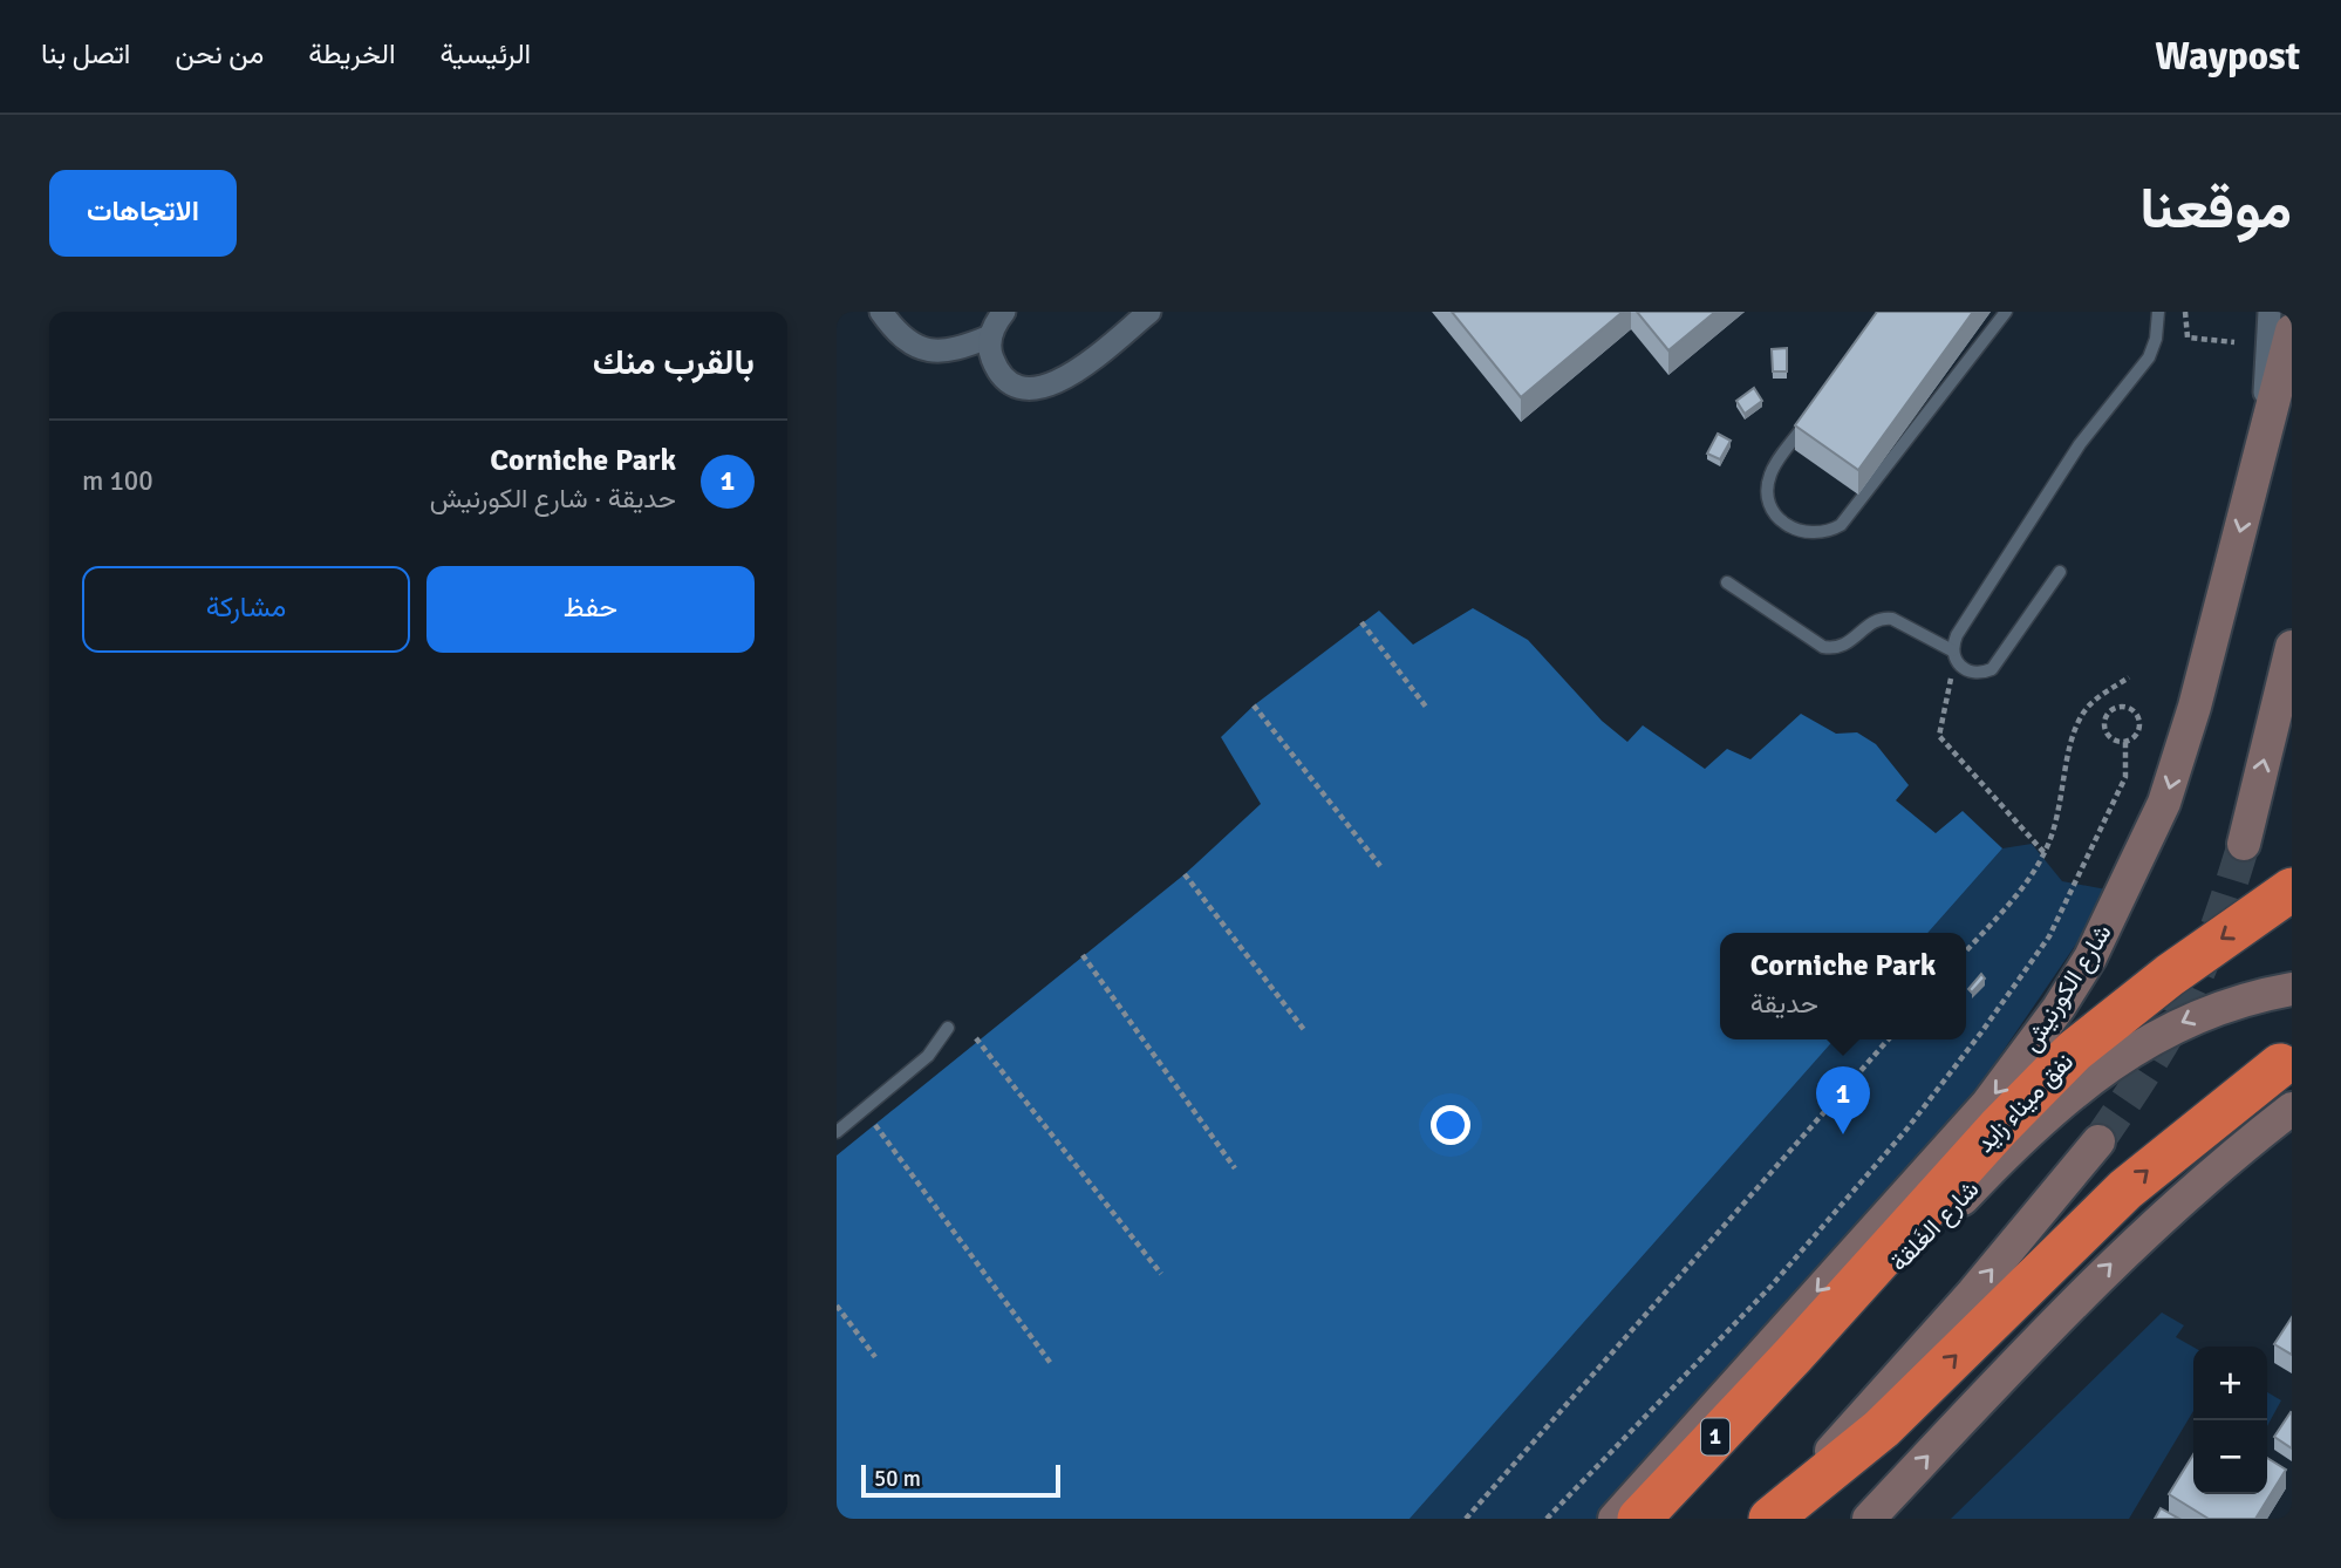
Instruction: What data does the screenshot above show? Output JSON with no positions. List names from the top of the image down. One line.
{"streets":{"highway":["نفق ميناء زايد","1"],"street":["شارع الكورنيش","شارع الغَلقة"]},"crossings":[["نفق ميناء زايد","شارع الغَلقة"],["نفق ميناء زايد","1"],["شارع الغَلقة","1"]],"scale_bar":"50 m","page":{"header":"Waypost","nav":["الرئيسية","الخريطة","من نحن","اتصل بنا"],"title":"موقعنا","buttons":["الاتجاهات",["حفظ","مشاركة"]],"heading":"بالقرب منك","list":[{"mark":"1","name":"Corniche Park","note":"حديقة · شارع الكورنيش","value":"100 m"}],"popup":["Corniche Park","حديقة"],"pins":"1","map_buttons":["+","−"],"scale":"50 m"}}
